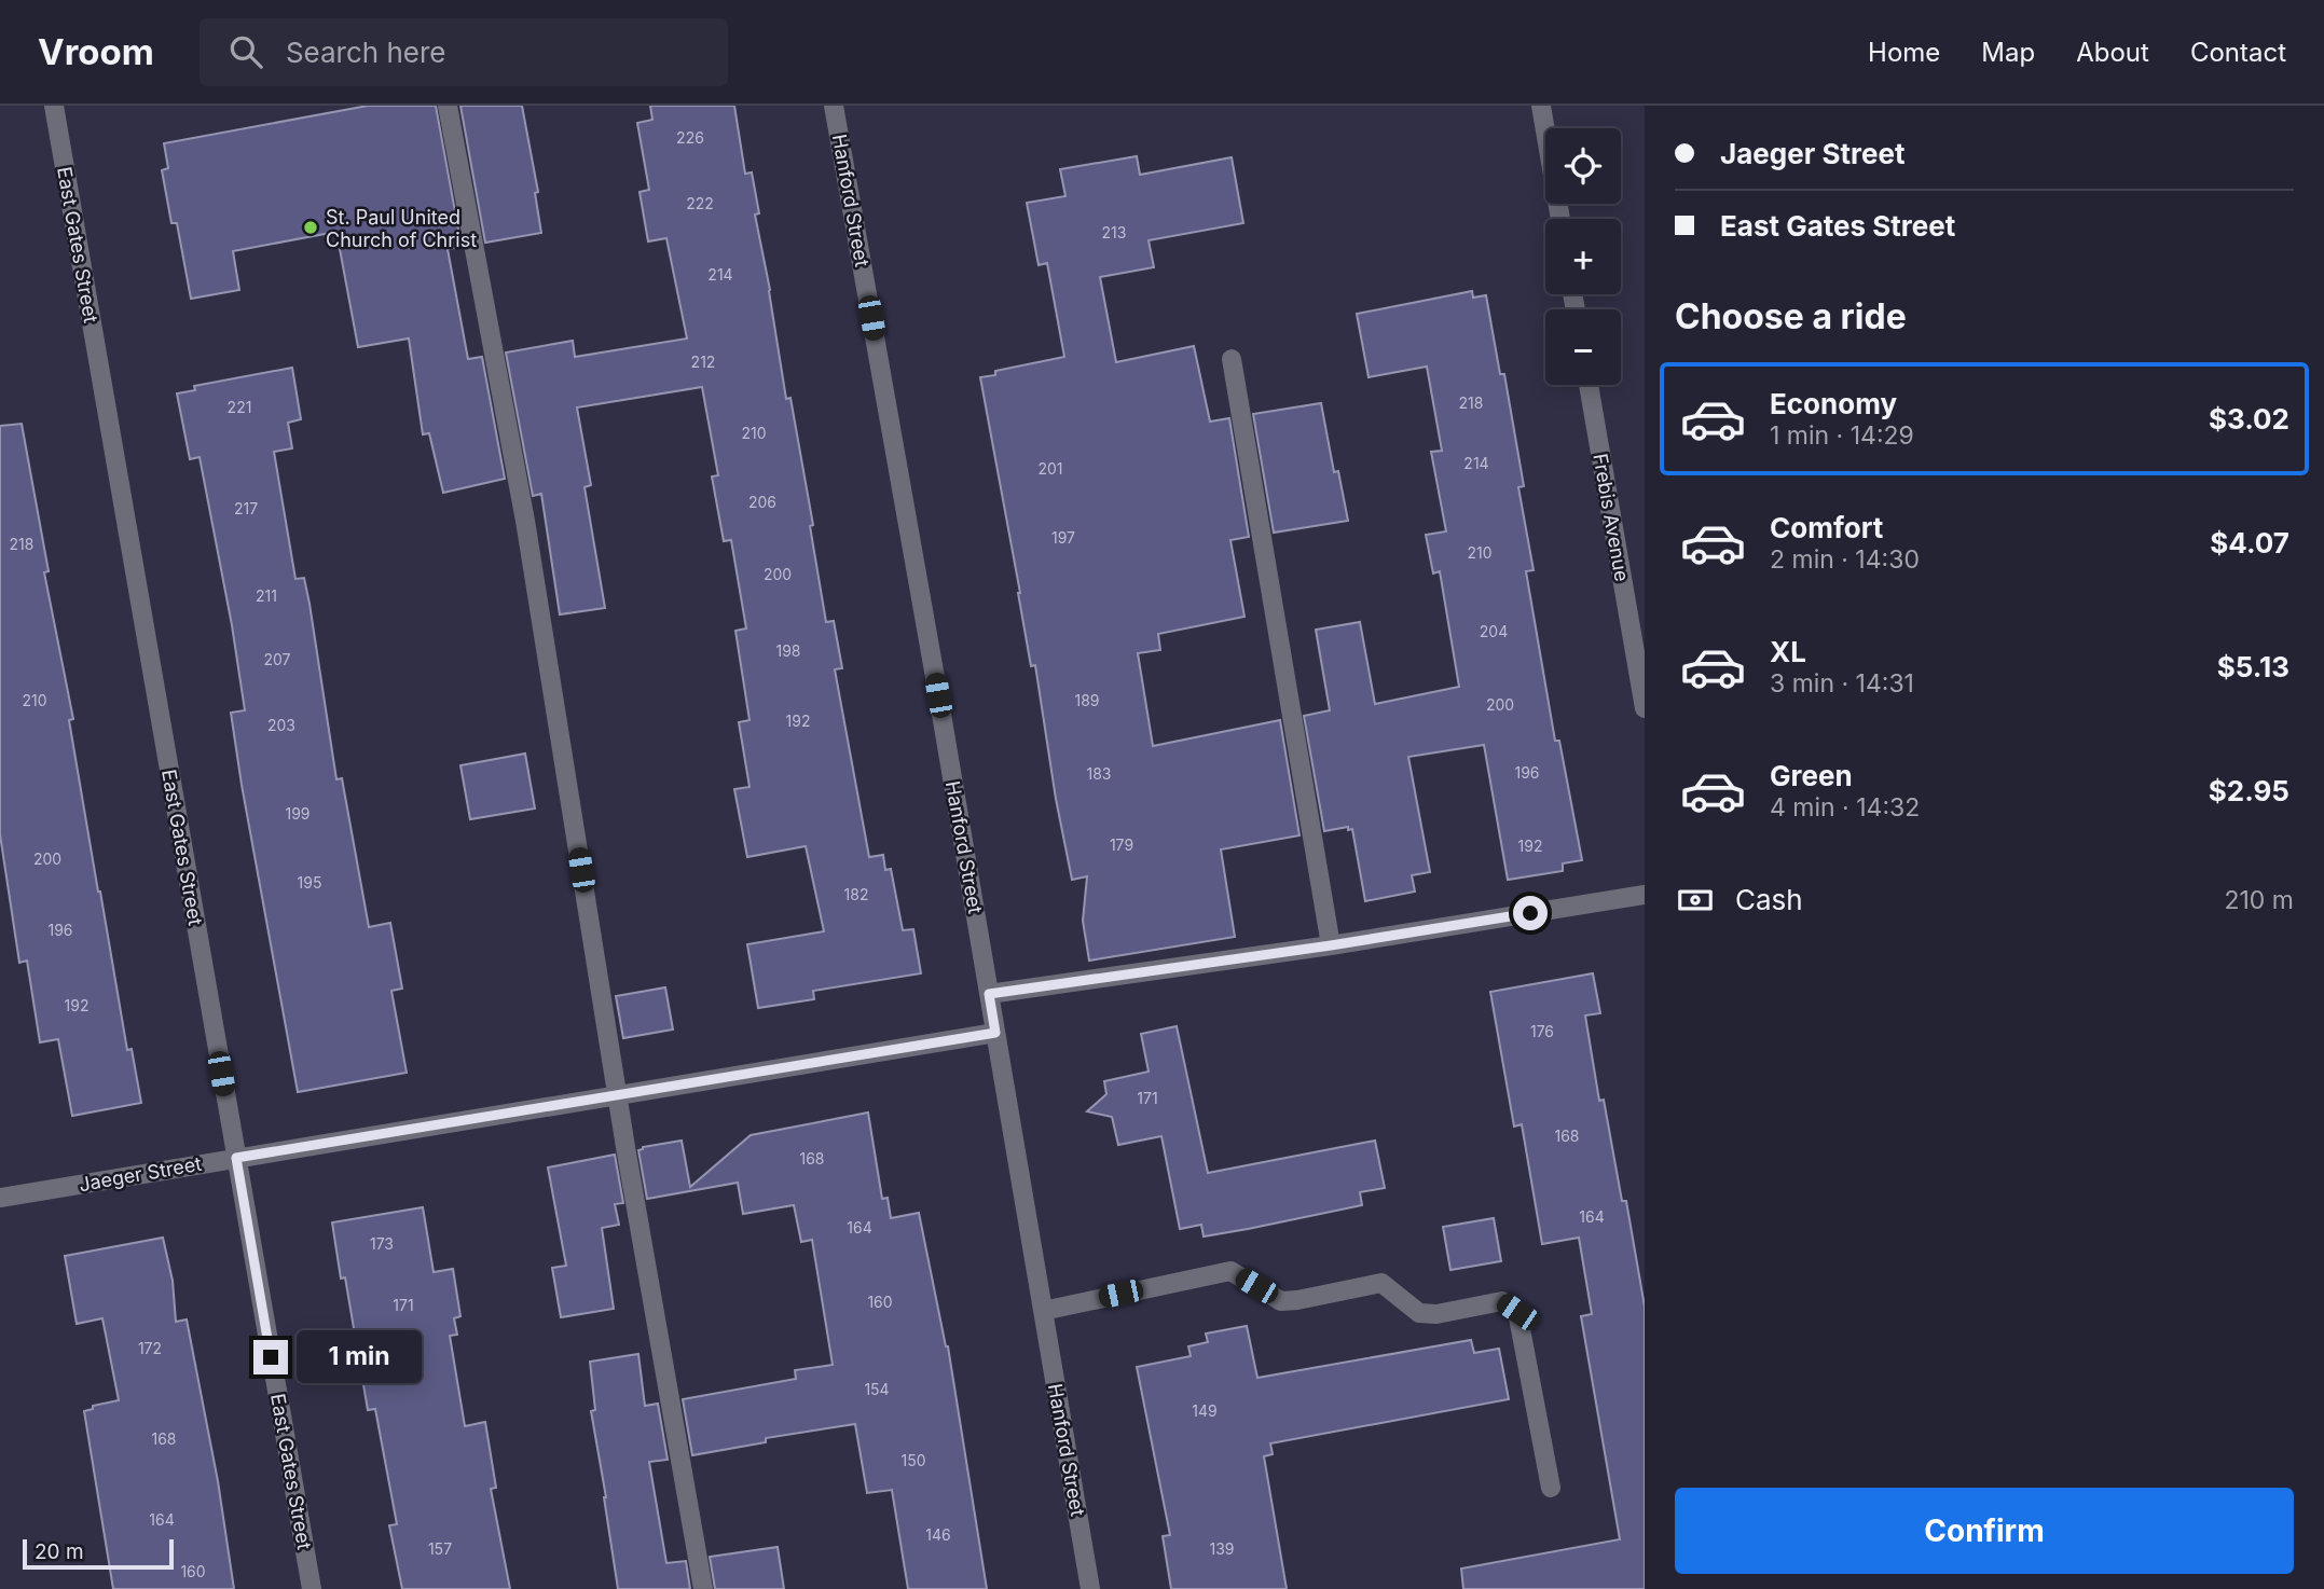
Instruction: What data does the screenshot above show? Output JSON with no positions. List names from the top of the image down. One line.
{"streets":{"street":["Hanford Street","East Gates Street","Frebis Avenue","Jaeger Street"]},"crossings":[["Hanford Street","Jaeger Street"],["East Gates Street","Jaeger Street"]],"places":["St. Paul United Church of Christ"],"house_numbers":["226","222","213","214","212","218","221","210","214","201","206","217","197","218","210","200","211","204","198","207","210","189","200","192","203","196","183","199","179","192","200","195","182","196","192","176","171","168","168","164","164","173","160","171","172","154","149","168","150","164","146","157","139","160"],"scale_bar":"20 m","page":{"header":"Vroom","search":"Search here","nav":["Home","Map","About","Contact"],"banner":["Jaeger Street","East Gates Street"],"map_buttons":["+","−"],"heading":"Choose a ride","list":[{"name":"Economy","note":"1 min · 14:29","value":"$3.02"},{"name":"Comfort","note":"2 min · 14:30","value":"$4.07"},{"name":"XL","note":"3 min · 14:31","value":"$5.13"},{"name":"Green","note":"4 min · 14:32","value":"$2.95"}],"pay":["Cash","210 m"],"bubble":"1 min","buttons":"Confirm","scale":"20 m"}}
